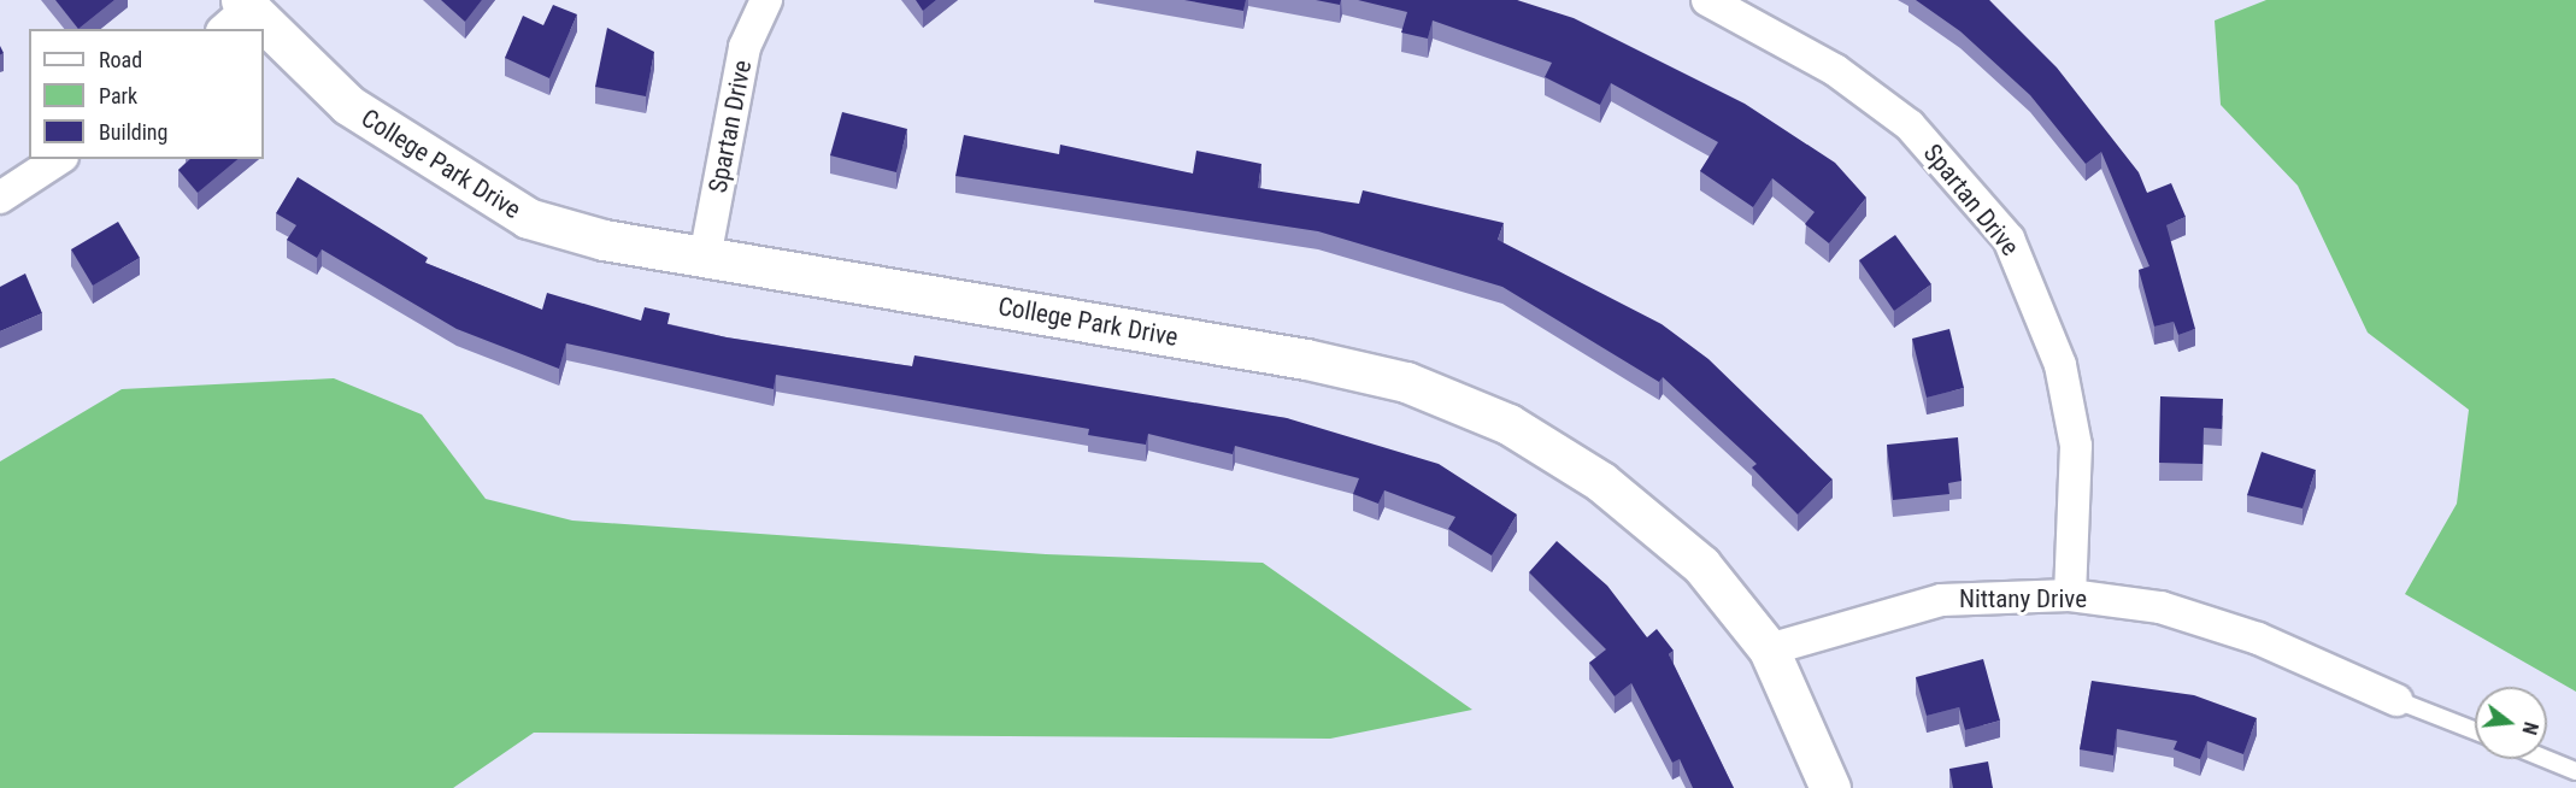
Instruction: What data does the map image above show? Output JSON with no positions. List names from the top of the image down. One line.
{"streets":{"street":["Spartan Drive","College Park Drive","Nittany Drive"]},"crossings":[["Spartan Drive","College Park Drive"],["Spartan Drive","Nittany Drive"],["College Park Drive","Nittany Drive"]],"legend":["Road","Park","Building"],"north":"right"}
